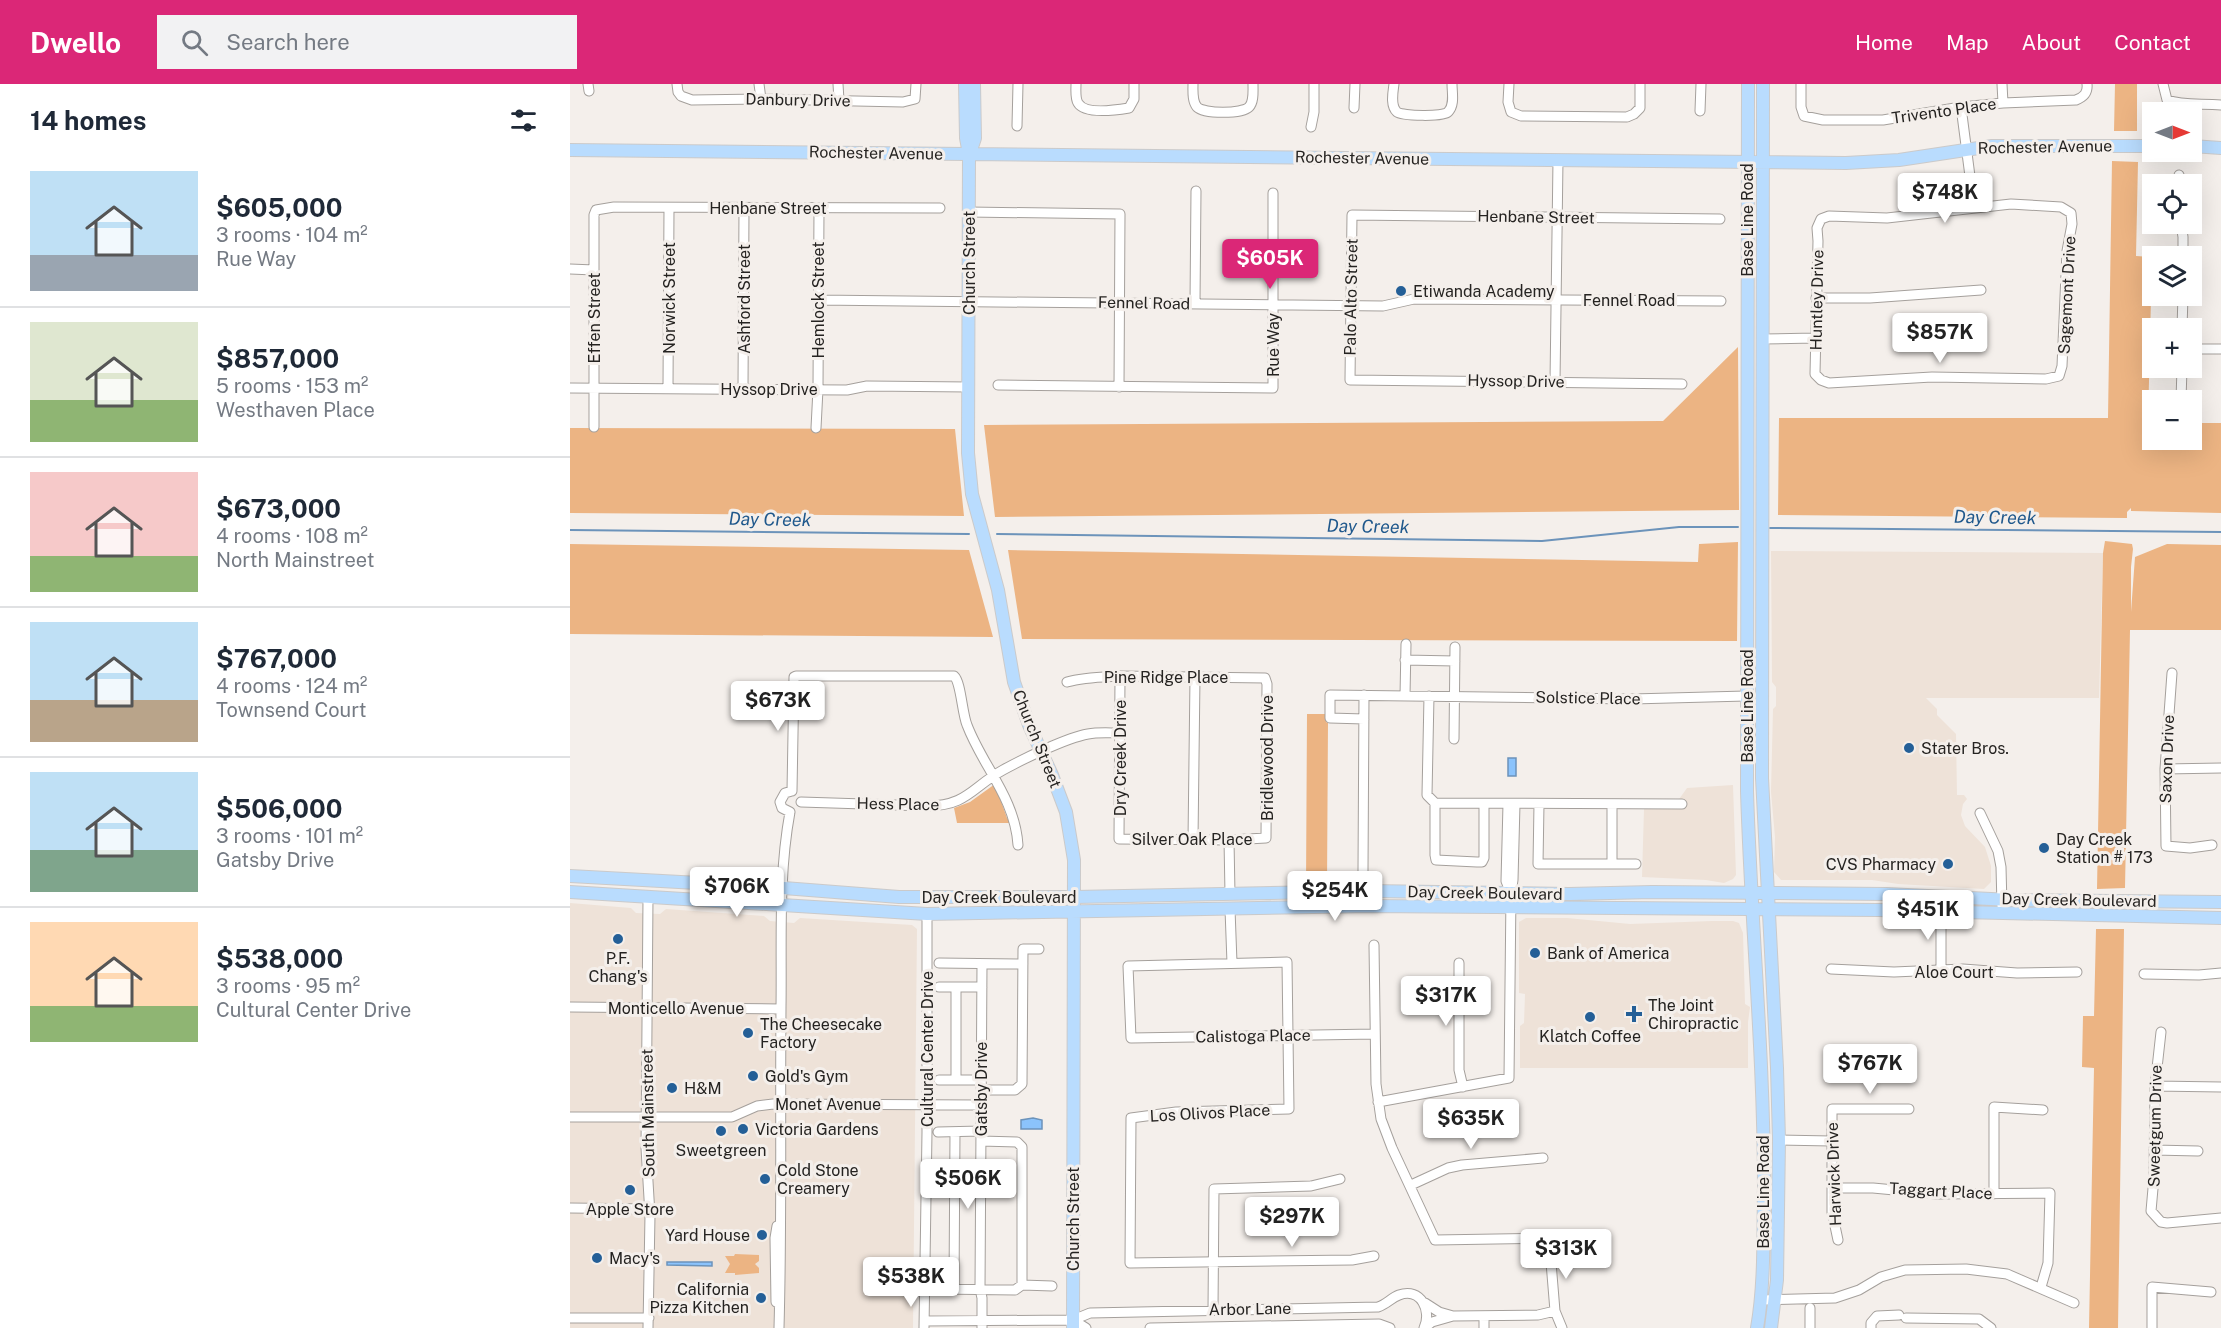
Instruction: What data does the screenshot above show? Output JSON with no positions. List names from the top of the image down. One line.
{"streets":{"main road":["Rochester Avenue","Base Line Road","Church Street","Day Creek Boulevard"],"street":["Danbury Drive","Trivento Place","Henbane Street","Sagemont Drive","Palo Alto Street","Norwick Street","Ashford Street","Hemlock Street","Fennel Road","Huntley Drive","Effen Street","Rue Way","Hyssop Drive","Pine Ridge Place","Solstice Place","Dry Creek Drive","Bridlewood Drive","Saxon Drive","Hess Place","Silver Oak Place","Aloe Court","Monticello Avenue","Calistoga Place","Cultural Center Drive","Gatsby Drive","Monet Avenue","South Mainstreet","Los Olivos Place","Sweetgum Drive","Harwick Drive","Taggart Place","Arbor Lane"]},"crossings":[["Rochester Avenue","Base Line Road"],["Rochester Avenue","Church Street"],["Henbane Street","Palo Alto Street"],["Henbane Street","Norwick Street"],["Henbane Street","Ashford Street"],["Henbane Street","Hemlock Street"],["Henbane Street","Effen Street"],["Base Line Road","Solstice Place"],["Base Line Road","Day Creek Boulevard"],["Church Street","Fennel Road"],["Church Street","Hyssop Drive"],["Church Street","Hess Place"],["Church Street","Day Creek Boulevard"],["Church Street","Arbor Lane"],["Sagemont Drive","Huntley Drive"],["Palo Alto Street","Fennel Road"],["Palo Alto Street","Hyssop Drive"],["Norwick Street","Hyssop Drive"],["Ashford Street","Hyssop Drive"],["Hemlock Street","Fennel Road"],["Hemlock Street","Hyssop Drive"],["Fennel Road","Rue Way"],["Effen Street","Hyssop Drive"],["Pine Ridge Place","Dry Creek Drive"],["Pine Ridge Place","Bridlewood Drive"],["Dry Creek Drive","Hess Place"],["Dry Creek Drive","Silver Oak Place"],["Bridlewood Drive","Silver Oak Place"],["Day Creek Boulevard","Cultural Center Drive"],["Day Creek Boulevard","South Mainstreet"],["Monticello Avenue","South Mainstreet"],["Calistoga Place","Los Olivos Place"],["Cultural Center Drive","Monet Avenue"],["Cultural Center Drive","Arbor Lane"],["Gatsby Drive","Monet Avenue"],["Gatsby Drive","Arbor Lane"],["Monet Avenue","South Mainstreet"],["Harwick Drive","Taggart Place"]],"water":["Day Creek"],"places":{"other":["Etiwanda Academy","Stater Bros.","Day Creek Station # 173","CVS Pharmacy","P.F. Chang's","Bank of America","Klatch Coffee","The Cheesecake Factory","Gold's Gym","H&M","Victoria Gardens","Sweetgreen","Cold Stone Creamery","Apple Store","Yard House","Macy's","California Pizza Kitchen"],"health":["The Joint Chiropractic"]},"north":"right","page":{"header":"Dwello","search":"Search here","nav":["Home","Map","About","Contact"],"heading":"14 homes","map_buttons":["+","−"],"list":[{"name":"$605,000","note":"3 rooms · 104 m² · Rue Way"},{"name":"$857,000","note":"5 rooms · 153 m² · Westhaven Place"},{"name":"$673,000","note":"4 rooms · 108 m² · North Mainstreet"},{"name":"$767,000","note":"4 rooms · 124 m² · Townsend Court"},{"name":"$506,000","note":"3 rooms · 101 m² · Gatsby Drive"},{"name":"$538,000","note":"3 rooms · 95 m² · Cultural Center Drive"}],"price":["$748K","$605K","$857K","$673K","$706K","$254K","$451K","$317K","$767K","$635K","$506K","$297K","$313K","$538K"]}}
